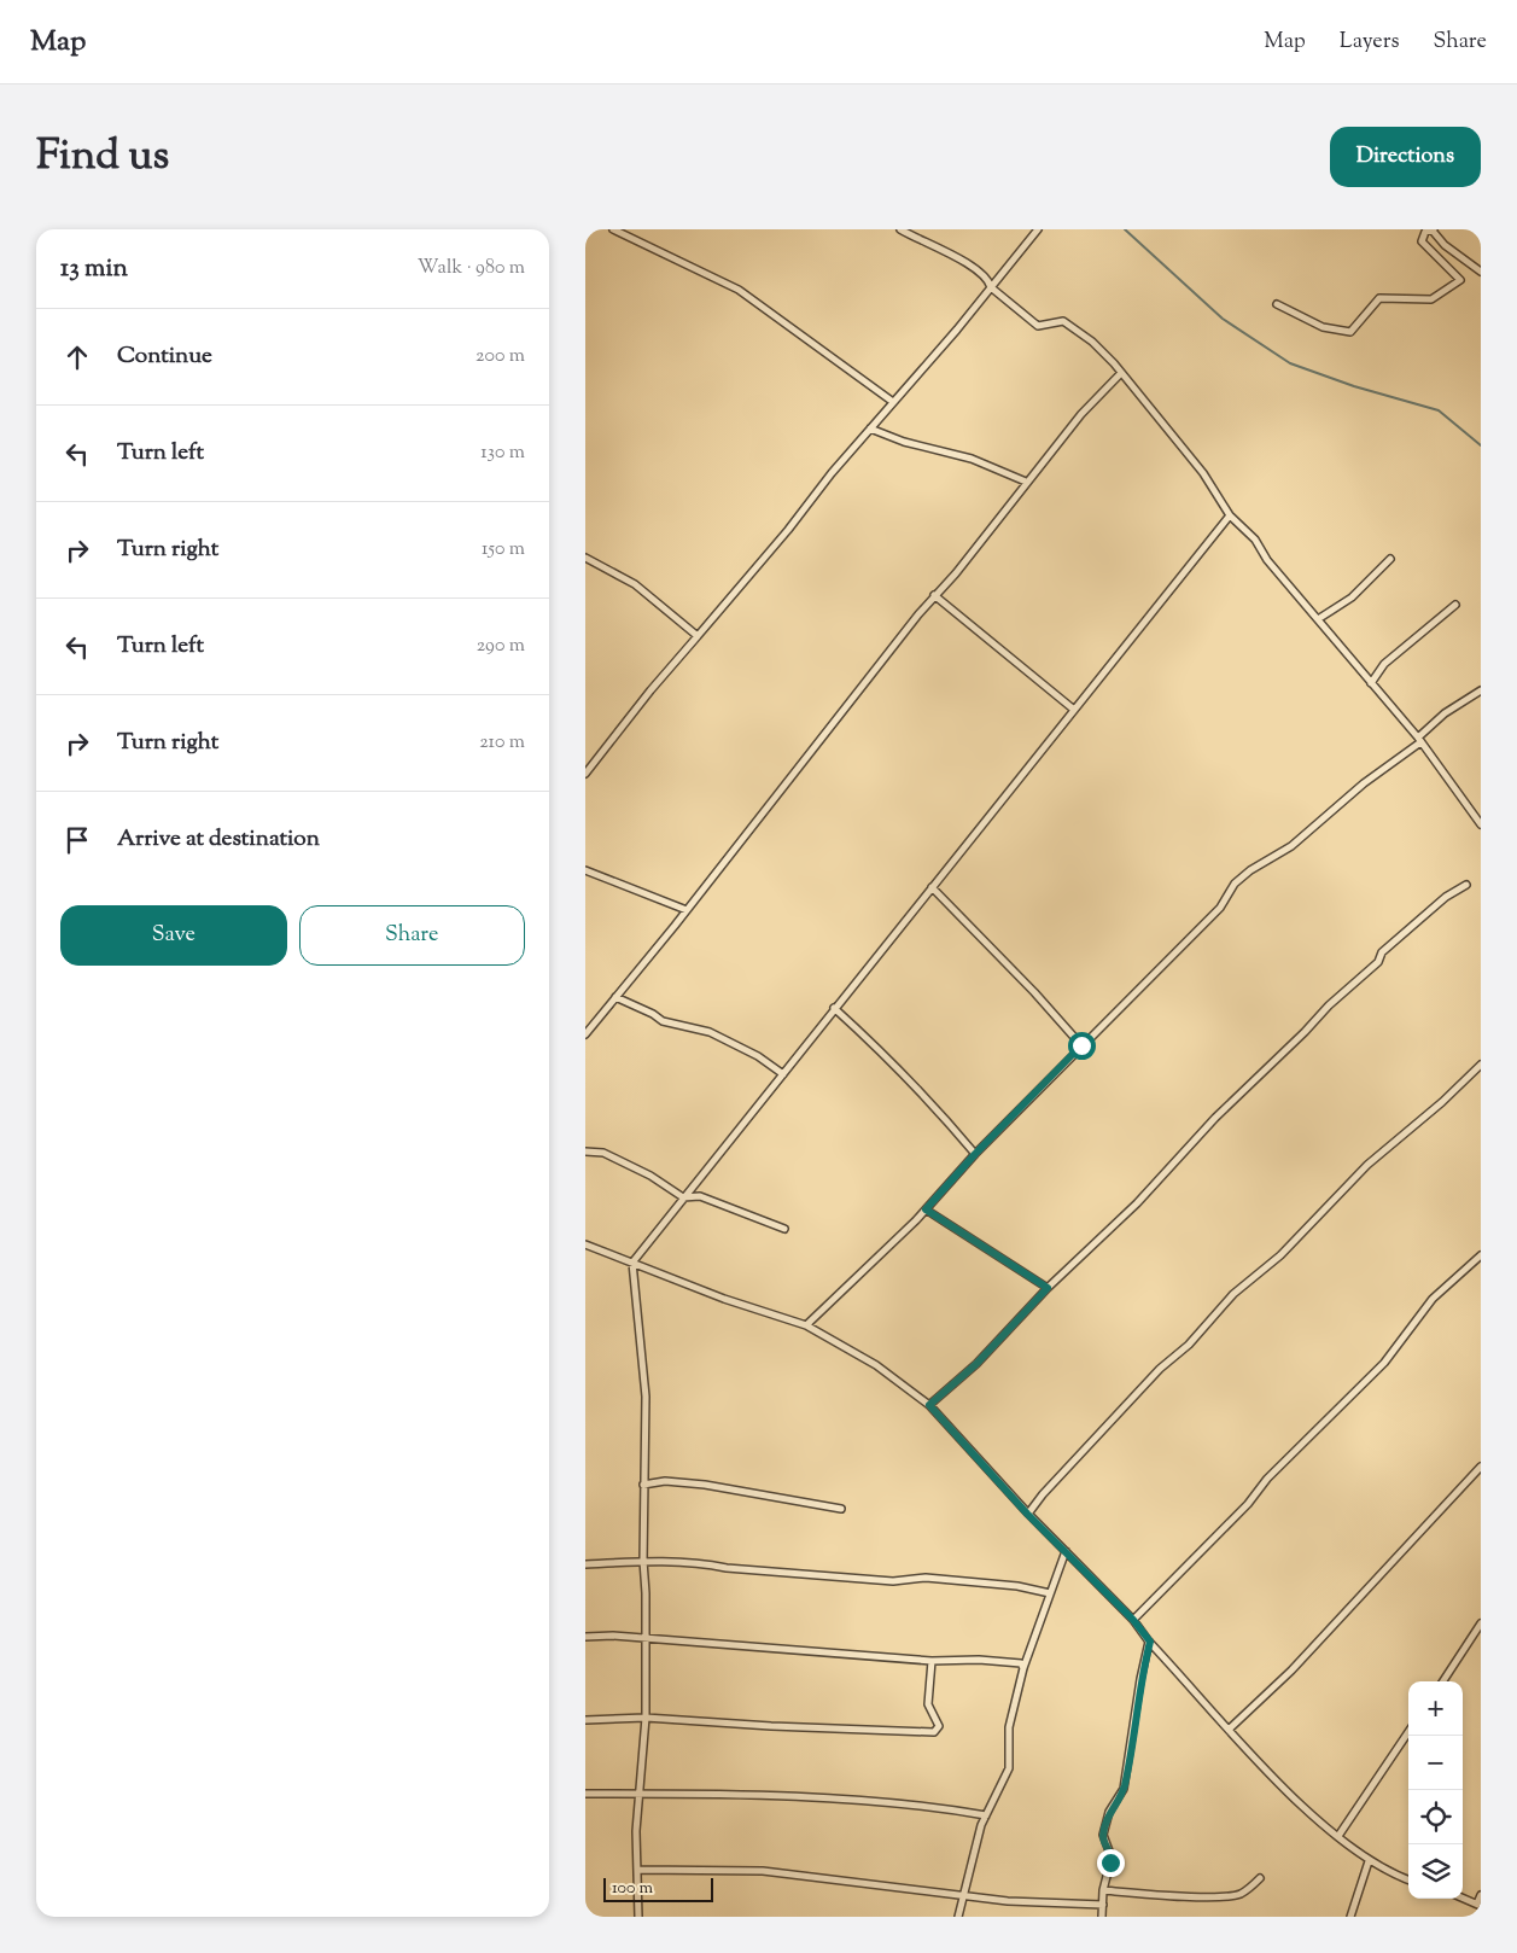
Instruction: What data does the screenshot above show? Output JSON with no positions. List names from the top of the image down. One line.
{"scale_bar":"100 m","page":{"header":"Map","nav":["Map","Layers","Share"],"title":"Find us","buttons":["Directions",["Save","Share"]],"heading":["13 min","Walk · 980 m"],"list":[["Continue","200 m"],["Turn left","130 m"],["Turn right","150 m"],["Turn left","290 m"],["Turn right","210 m"],"Arrive at destination"],"map_buttons":["+","−"],"scale":"100 m"}}
